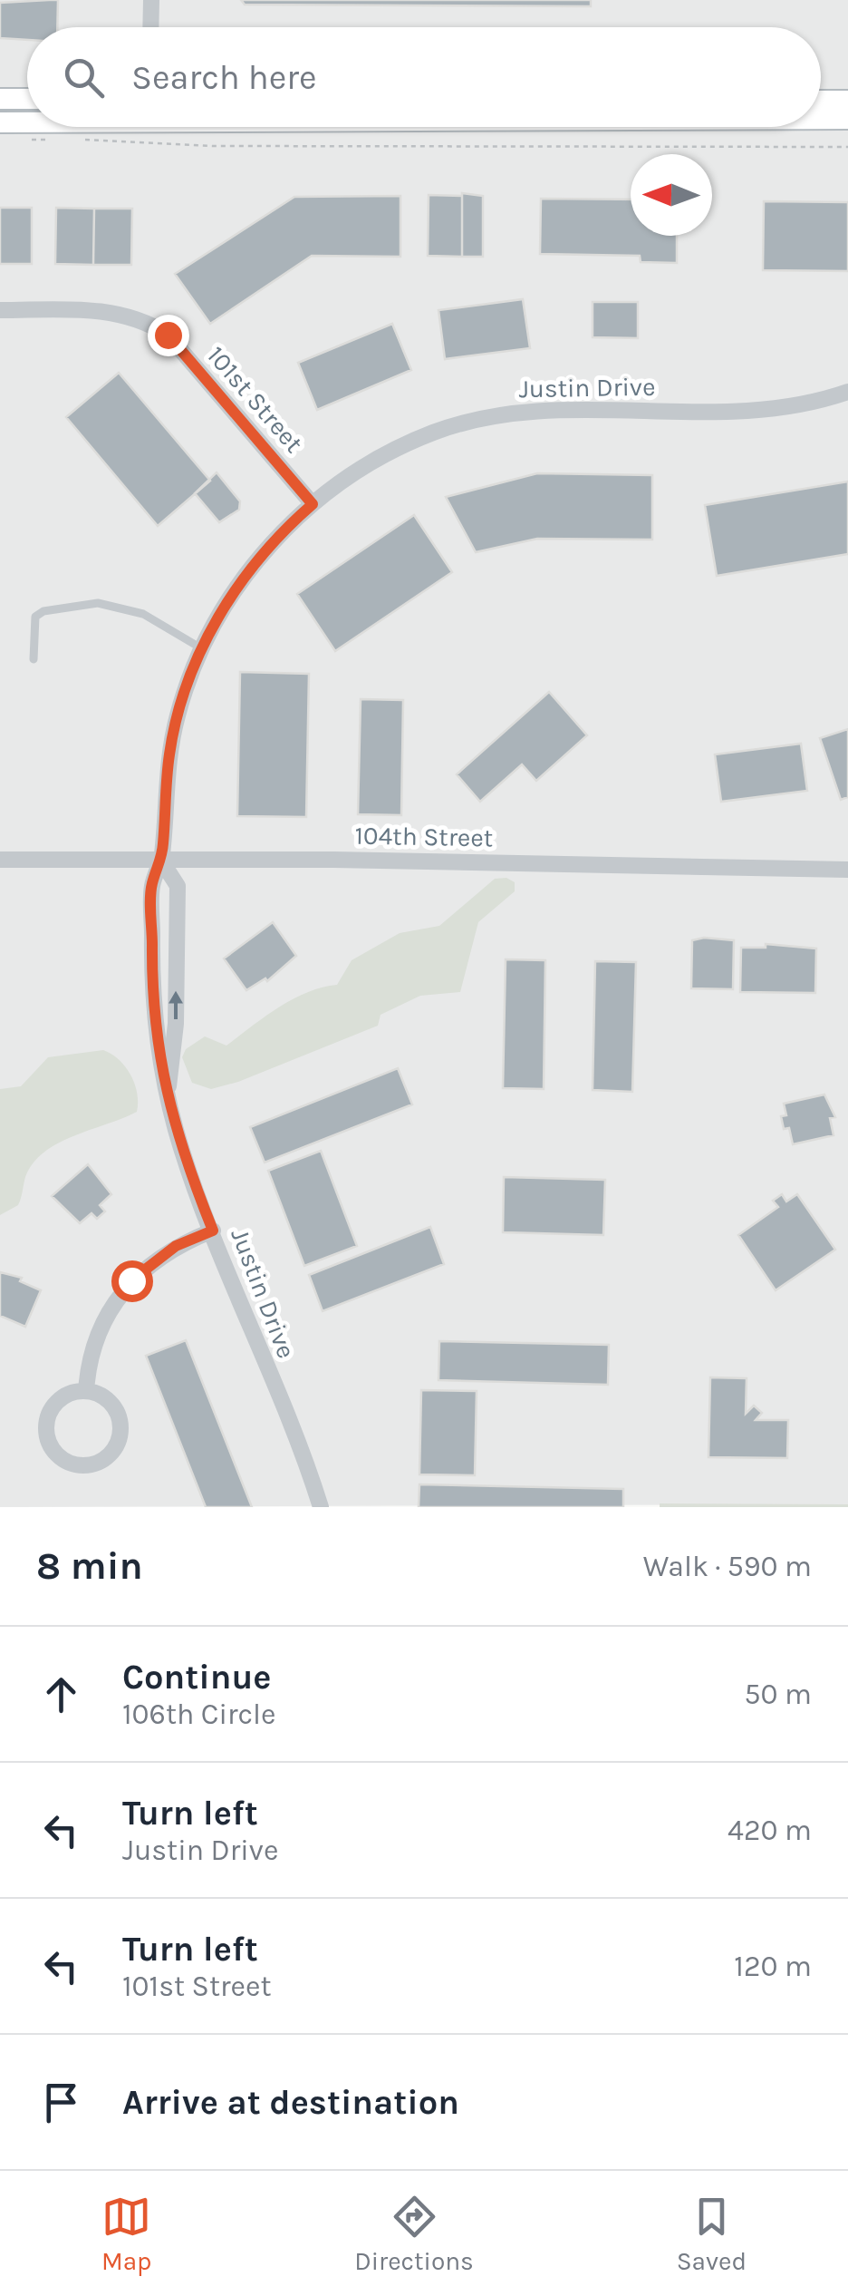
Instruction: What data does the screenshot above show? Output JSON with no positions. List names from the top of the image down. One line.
{"streets":{"street":["Justin Drive","101st Street","104th Street"]},"crossings":[["Justin Drive","101st Street"],["Justin Drive","104th Street"]],"north":"left","page":{"search":"Search here","heading":["8 min","Walk · 590 m"],"list":[["Continue","106th Circle","50 m"],["Turn left","Justin Drive","420 m"],["Turn left","101st Street","120 m"],"Arrive at destination"],"nav":["Map","Directions","Saved"]}}
